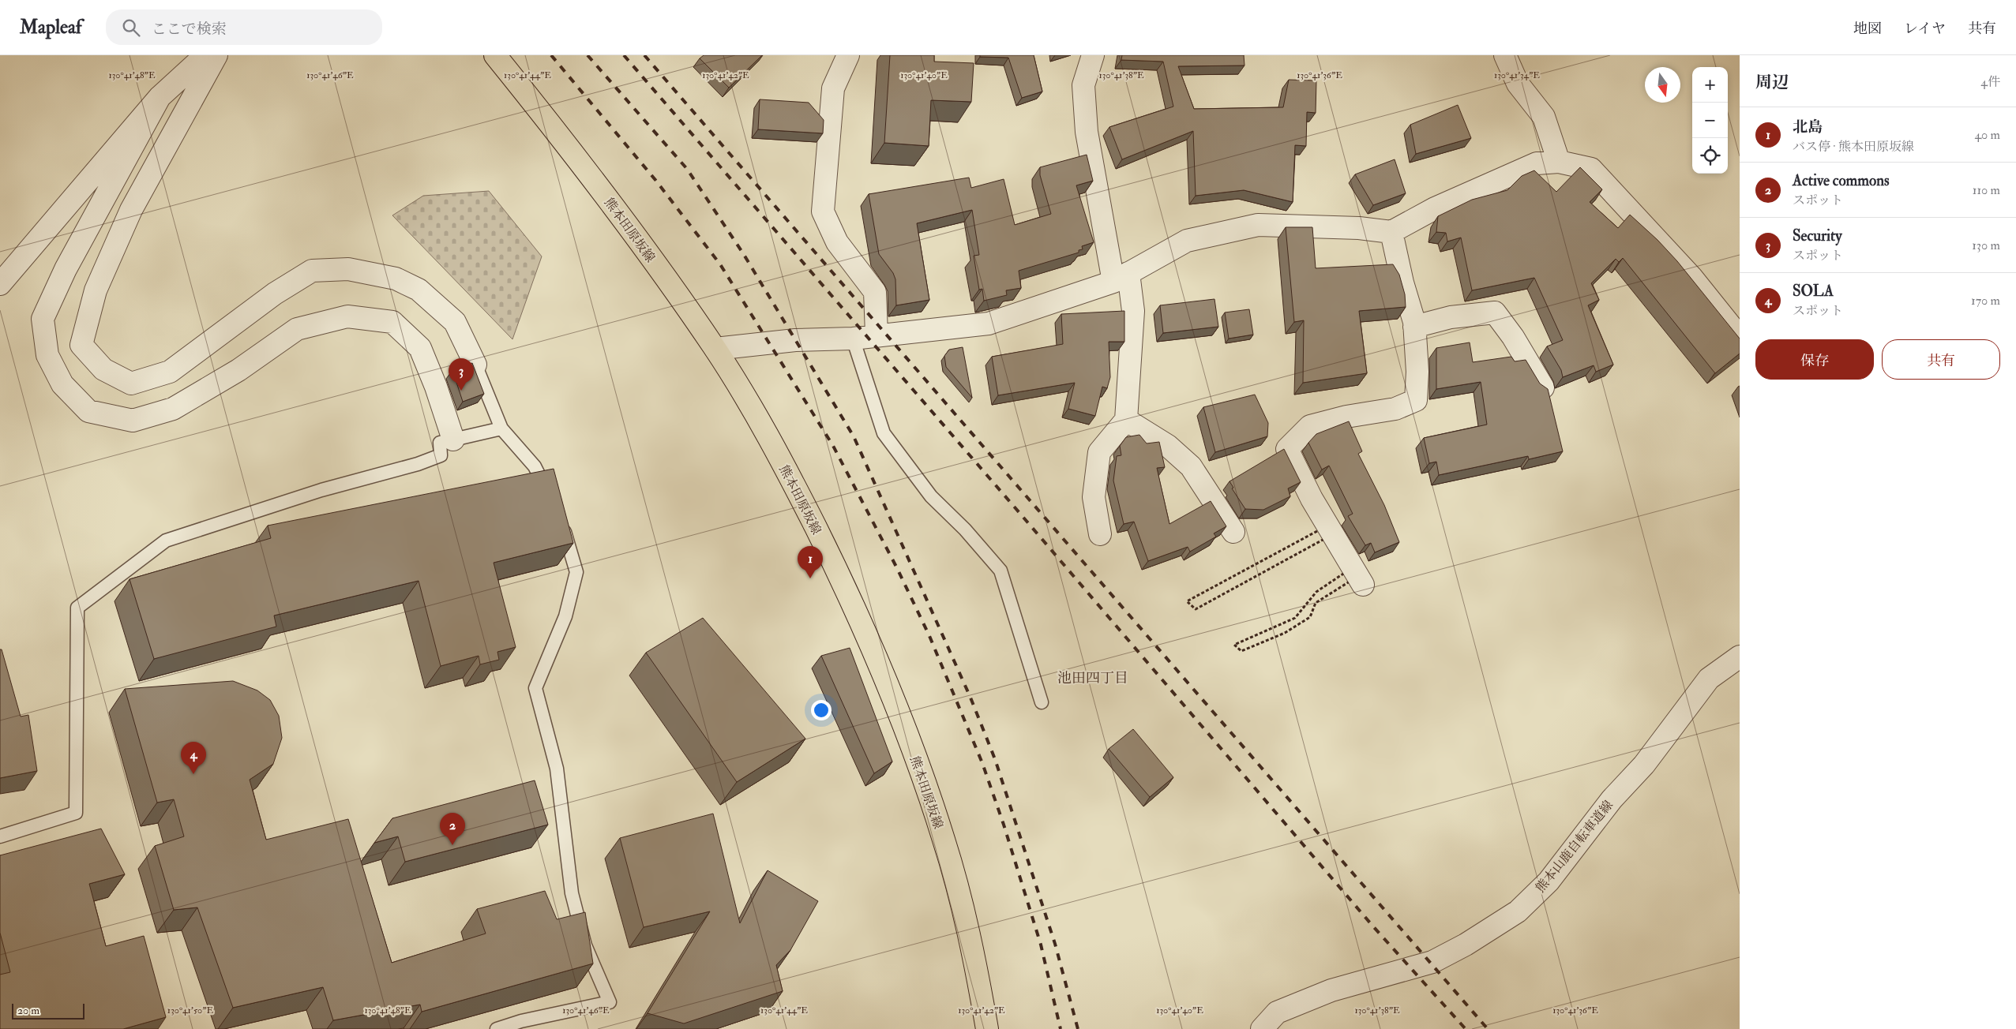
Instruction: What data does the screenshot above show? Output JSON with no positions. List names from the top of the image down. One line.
{"streets":{"main road":["熊本田原坂線"],"street":["熊本山鹿自転車道線"]},"districts":["池田四丁目"],"scale_bar":"20 m","north":"bottom","page":{"header":"Mapleaf","search":"ここで検索","nav":["地図","レイヤ","共有"],"heading":["周辺","4件"],"map_buttons":["+","−"],"list":[{"mark":"1","name":"北島","note":"バス停 · 熊本田原坂線","value":"40 m"},{"mark":"2","name":"Active commons","note":"スポット","value":"110 m"},{"mark":"3","name":"Security","note":"スポット","value":"130 m"},{"mark":"4","name":"SOLA","note":"スポット","value":"170 m"}],"buttons":["保存","共有"],"pins":["3","1","4","2"],"scale":"20 m"},"coordinates":["130°41'48\"E","130°41'46\"E","130°41'44\"E","130°41'42\"E","130°41'40\"E","130°41'38\"E","130°41'36\"E","130°41'34\"E","130°41'50\"E"]}
